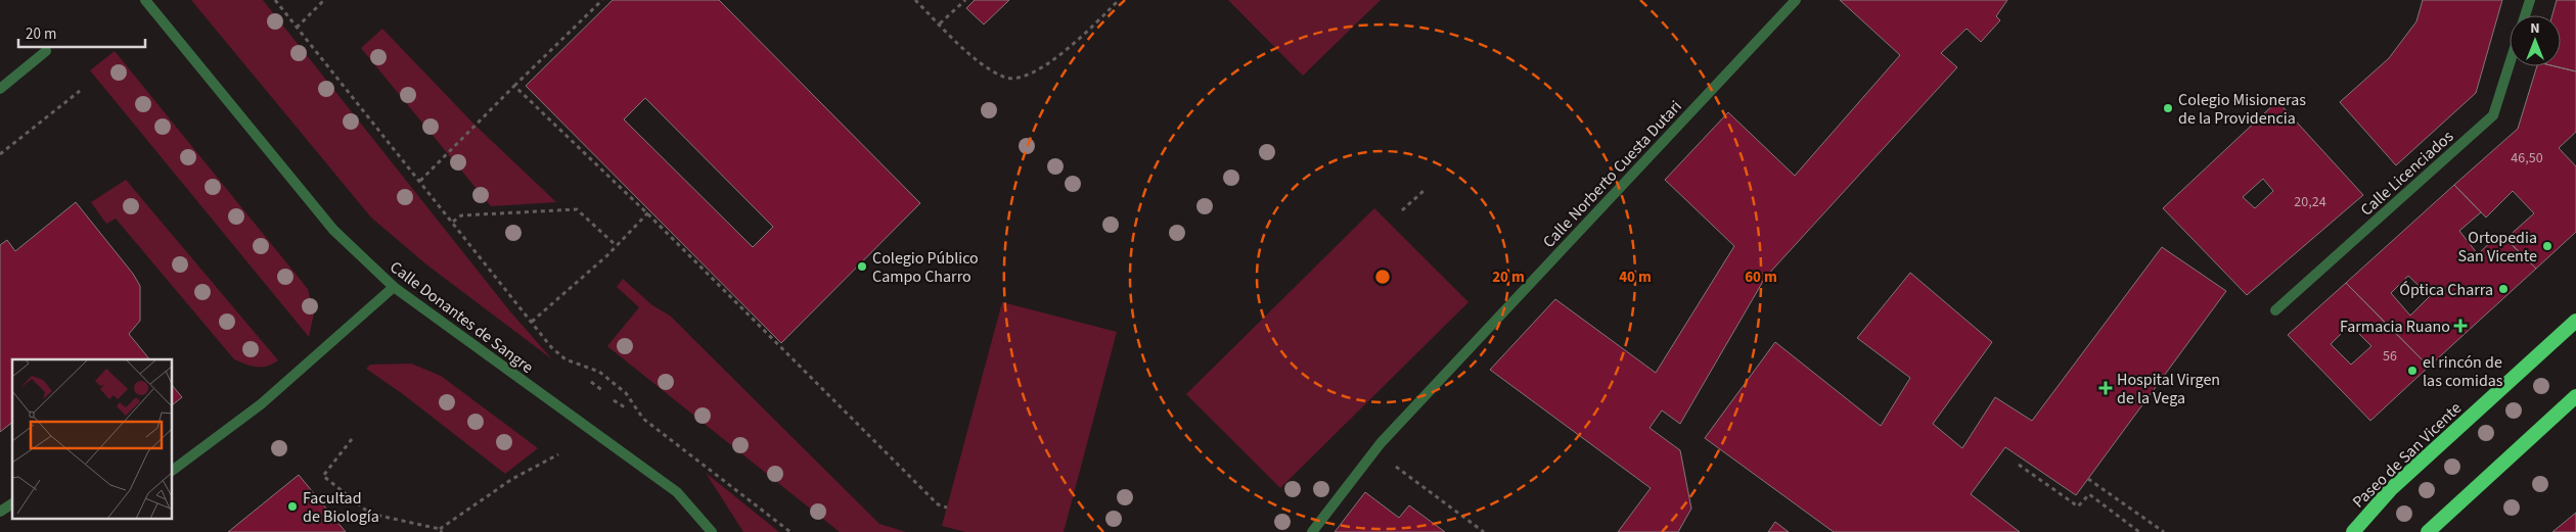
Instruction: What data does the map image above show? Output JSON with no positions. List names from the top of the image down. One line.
{"streets":{"highway":["Paseo de San Vicente"],"street":["Calle Licenciados","Calle Norberto Cuesta Dutari","Calle Donantes de Sangre"]},"places":{"other":["Colegio Misioneras de la Providencia","Ortopedia San Vicente","Colegio Público Campo Charro","Óptica Charra","el rincón de las comidas","Facultad de Biología"],"health":["Farmacia Ruano","Hospital Virgen de la Vega"]},"house_numbers":["46,50","20,24","56"],"scale_bar":"20 m","north":"top","rings":["20 m","40 m","60 m"]}
